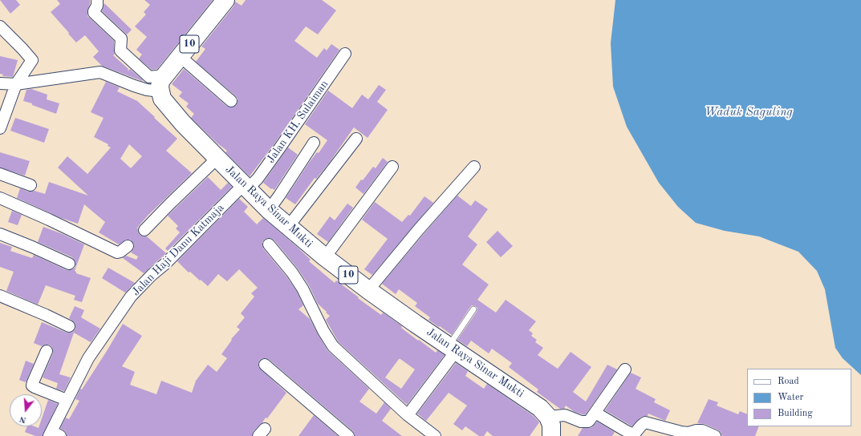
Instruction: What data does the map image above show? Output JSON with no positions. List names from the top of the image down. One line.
{"streets":{"highway":["10","Jalan Raya Sinar Mukti"],"street":["Jalan KH. Sulaiman","Jalan Haji Danu Katmaja"]},"crossings":[["10","Jalan Raya Sinar Mukti"],["Jalan KH. Sulaiman","Jalan Raya Sinar Mukti"],["Jalan KH. Sulaiman","Jalan Haji Danu Katmaja"],["Jalan Raya Sinar Mukti","Jalan Haji Danu Katmaja"]],"water":["Waduk Saguling"],"legend":["Road","Water","Building"],"north":"bottom"}
